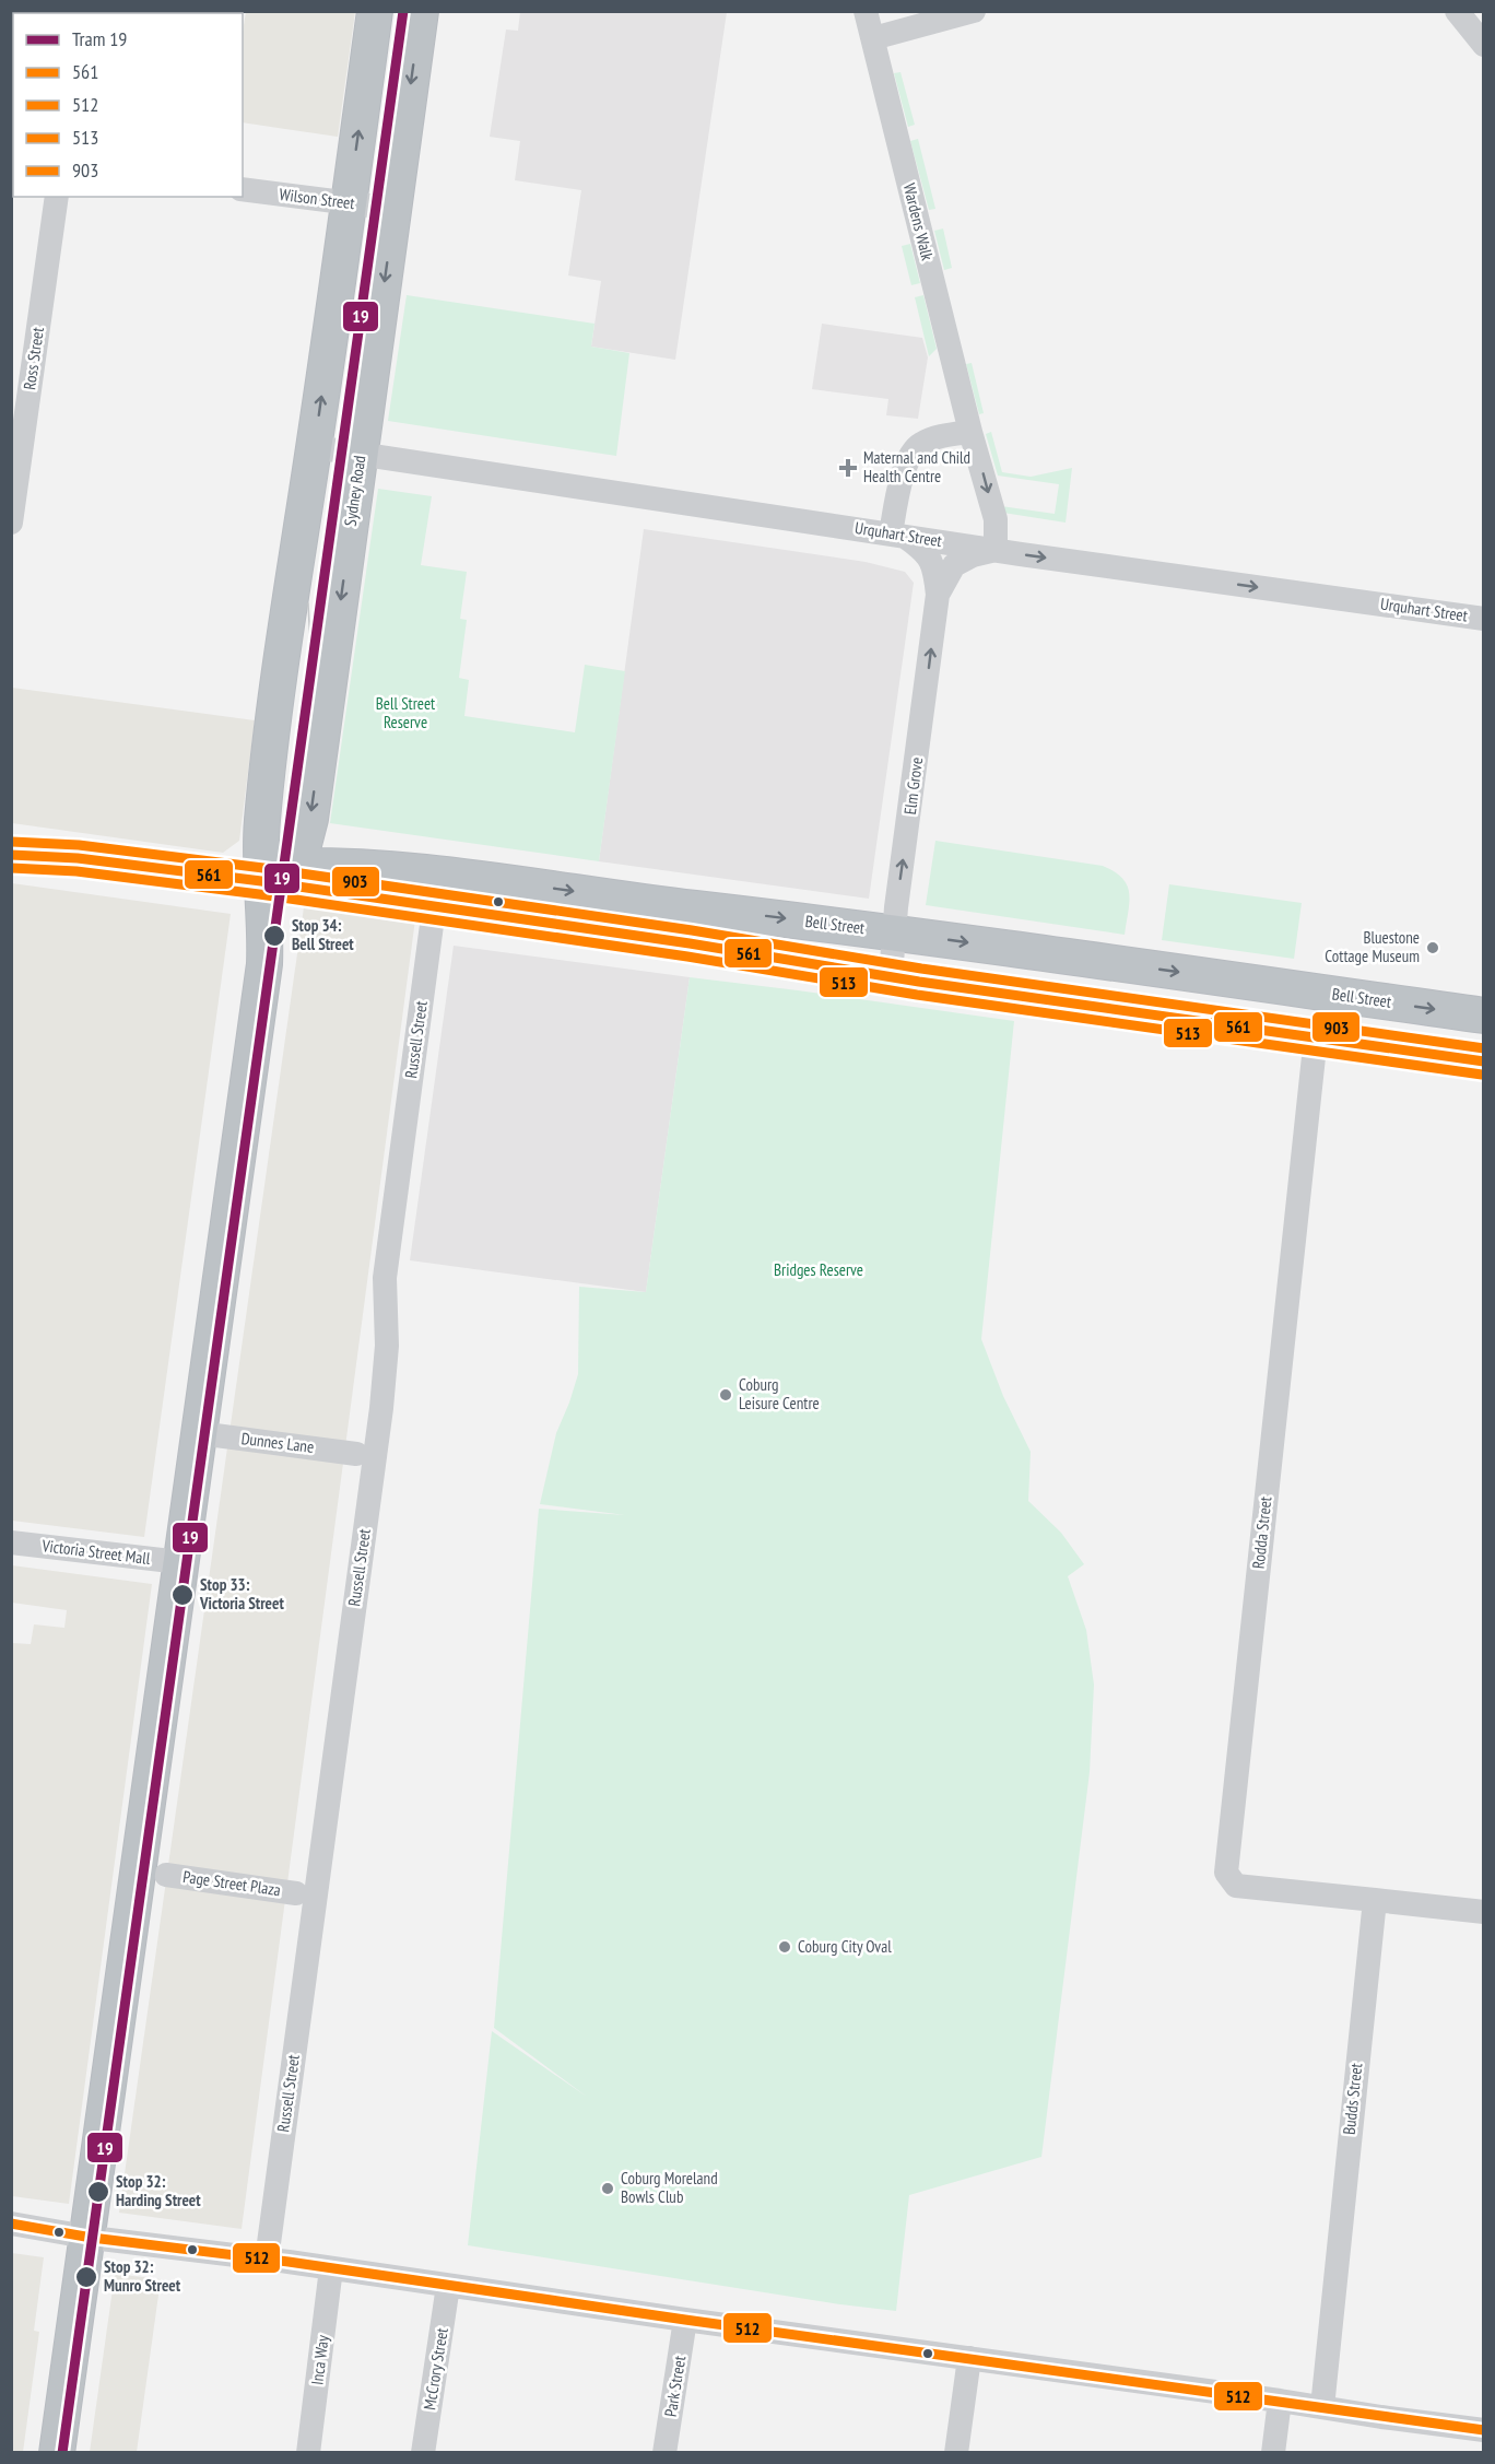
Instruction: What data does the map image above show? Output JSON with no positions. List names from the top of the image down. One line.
{"streets":{"highway":["Sydney Road","Bell Street"],"street":["Wilson Street","Wardens Walk","Ross Street","Urquhart Street","Elm Grove","Russell Street","Dunnes Lane","Rodda Street","Victoria Street Mall","Page Street Plaza","Budds Street","Inca Way","McCrory Street","Park Street"]},"crossings":[["Wilson Street","Sydney Road"],["Wardens Walk","Urquhart Street"],["Wardens Walk","Elm Grove"],["Sydney Road","Urquhart Street"],["Sydney Road","Bell Street"],["Sydney Road","Dunnes Lane"],["Sydney Road","Victoria Street Mall"],["Urquhart Street","Elm Grove"],["Elm Grove","Bell Street"],["Bell Street","Russell Street"],["Bell Street","Rodda Street"],["Rodda Street","Budds Street"]],"one_way":["Urquhart Street","Elm Grove"],"parks":["Bell Street Reserve","Bridges Reserve"],"places":{"health":["Maternal and Child Health Centre"],"other":["Stop 34: Bell Street","Bluestone Cottage Museum","Coburg Leisure Centre","Stop 33: Victoria Street","Coburg City Oval","Coburg Moreland Bowls Club","Stop 32: Harding Street","Stop 32: Munro Street"]},"lines":["tram line 19","transit line 903","transit line 561","transit line 513","transit line 512"],"legend":["Tram 19","561","512","513","903"]}
